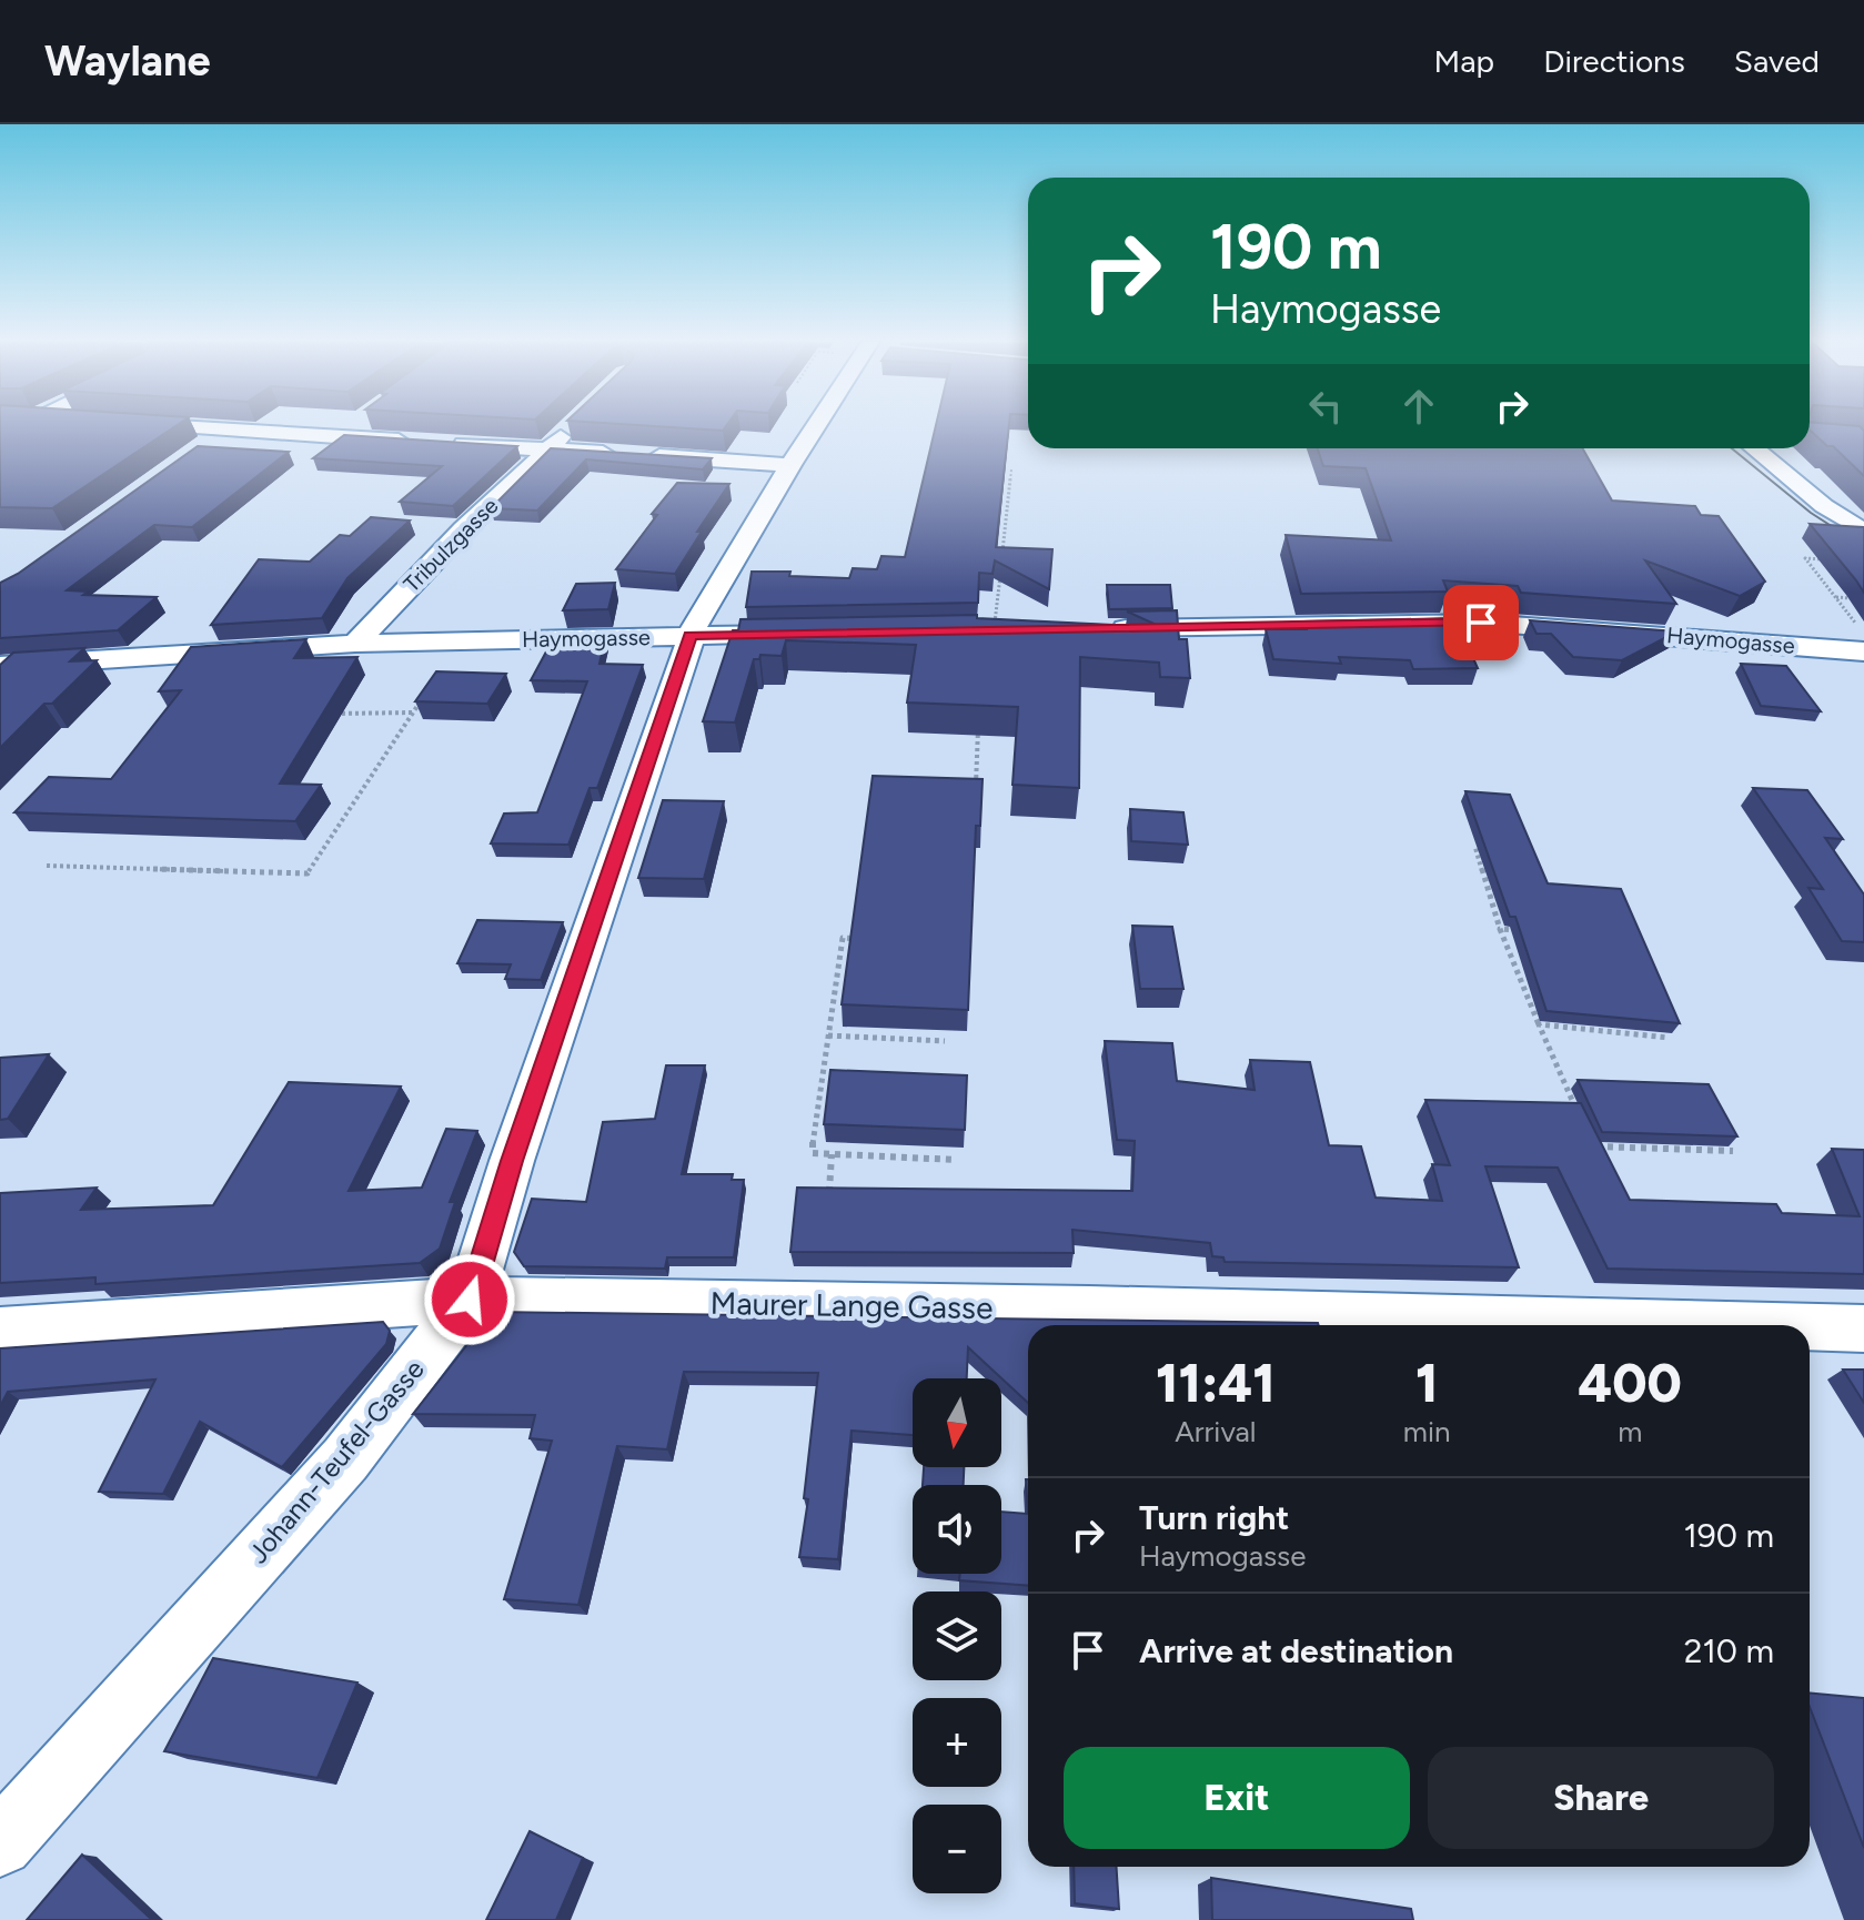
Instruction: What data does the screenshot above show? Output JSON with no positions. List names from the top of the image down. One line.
{"streets":{"street":["Tribulzgasse","Haymogasse","Maurer Lange Gasse","Johann-Teufel-Gasse"]},"crossings":[["Tribulzgasse","Haymogasse"],["Haymogasse","Johann-Teufel-Gasse"],["Maurer Lange Gasse","Johann-Teufel-Gasse"]],"north":"bottom","page":{"header":"Waylane","nav":["Map","Directions","Saved"],"turn":["190 m","Haymogasse"],"eta":["11:41","Arrival","1","min","400","m"],"map_buttons":["+","−"],"list":[{"name":"Turn right","note":"Haymogasse","value":"190 m"},{"name":"Arrive at destination","value":"210 m"}],"buttons":["Exit","Share"]}}
